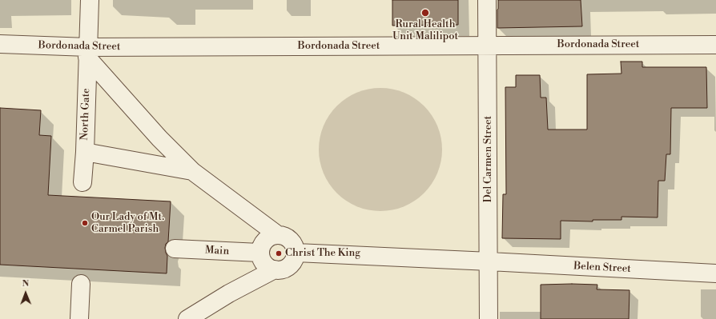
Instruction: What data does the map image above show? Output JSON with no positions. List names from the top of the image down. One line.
{"streets":{"street":["Bordonada Street","North Gate","Del Carmen Street","Main","Belen Street"]},"crossings":[["Bordonada Street","North Gate"],["Bordonada Street","Del Carmen Street"],["Del Carmen Street","Belen Street"],["Main","Belen Street"]],"places":["Rural Health Unit Malilipot","Our Lady of Mt. Carmel Parish","Christ The King"],"north":"top"}
